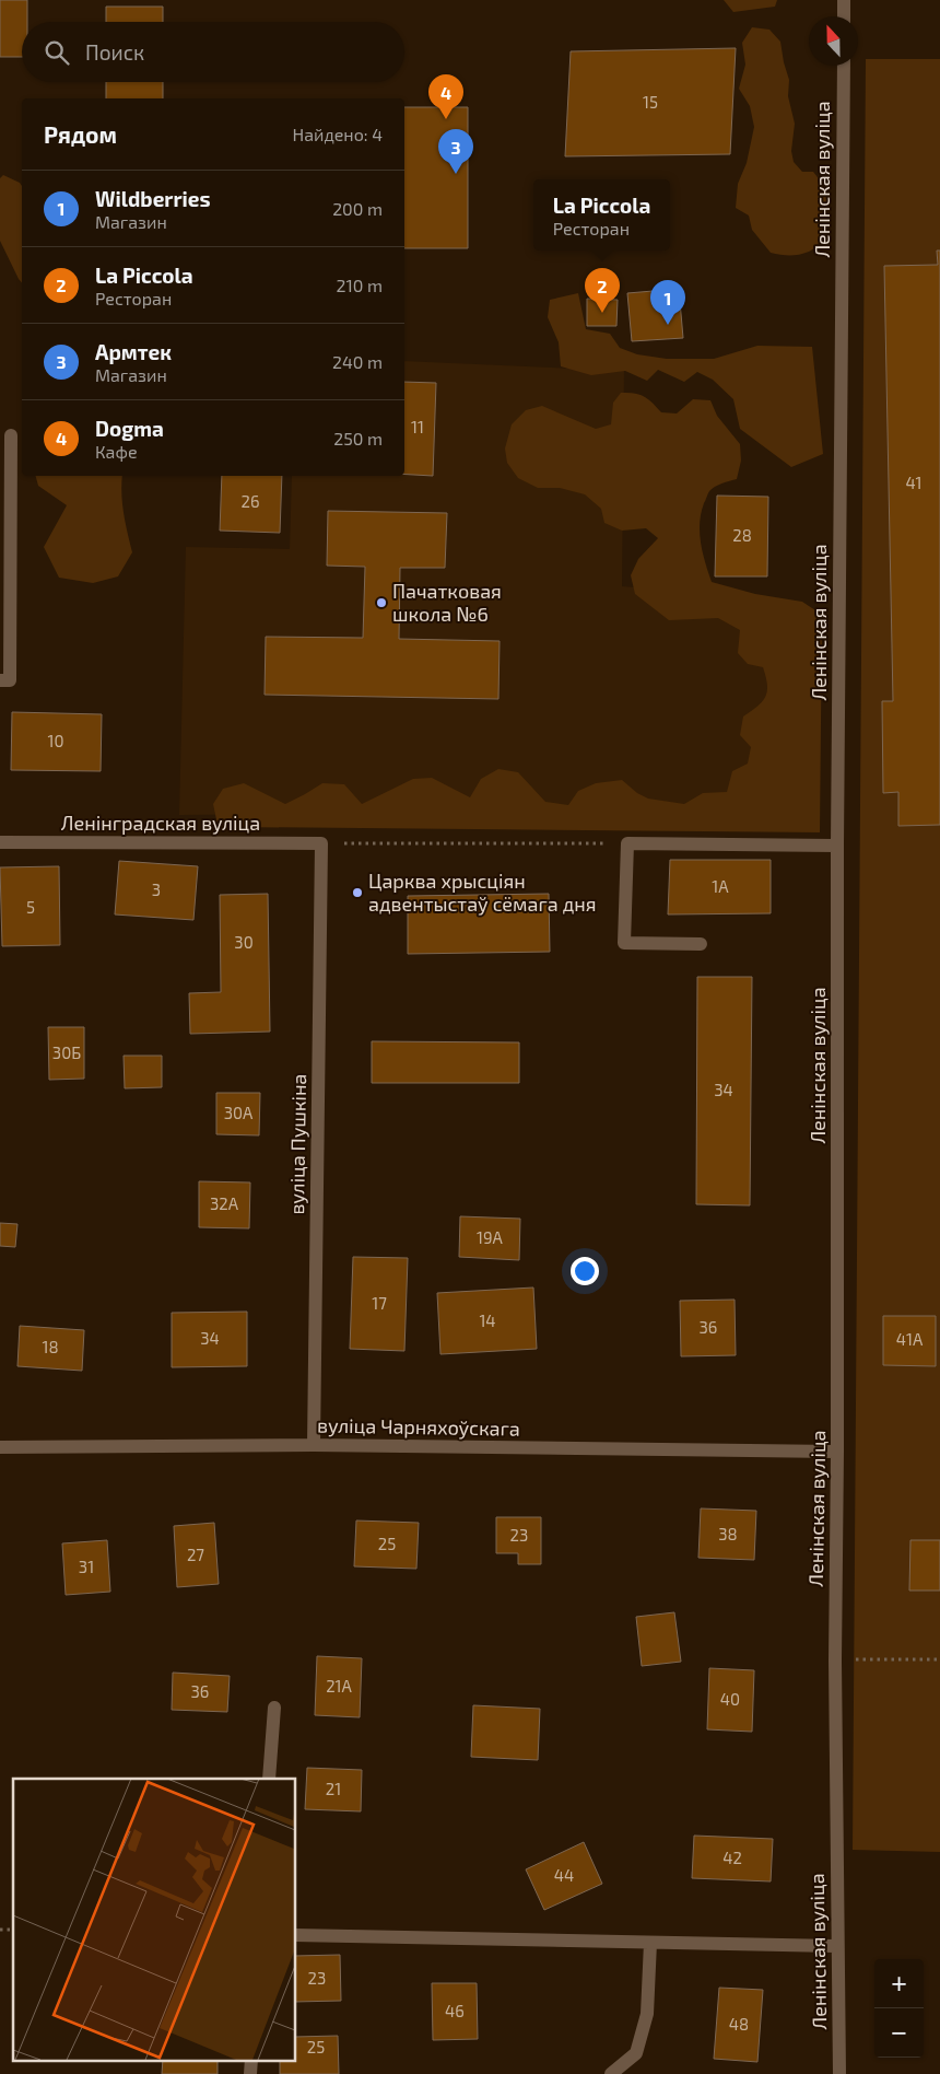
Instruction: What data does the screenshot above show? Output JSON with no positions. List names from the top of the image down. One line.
{"streets":{"street":["Ленінская вуліца","Ленінградская вуліца","вуліца Пушкіна","вуліца Чарняхоўскага"]},"crossings":[["Ленінская вуліца","вуліца Чарняхоўскага"],["Ленінградская вуліца","вуліца Пушкіна"],["вуліца Пушкіна","вуліца Чарняхоўскага"]],"places":["Пачатковая школа №6","Царква хрысціян адвентыстаў сёмага дня"],"house_numbers":["15","11","41","26","28","10","1А","3","5","30","30Б","34","30А","32А","19А","17","14","36","34","41А","18","38","23","25","27","31","21А","36","40","21","42","44","23","46","48","25"],"north":"top","page":{"search":"Поиск","pins":["4","3","2","1"],"heading":["Рядом","Найдено: 4"],"list":[{"mark":"1","name":"Wildberries","note":"Магазин","value":"200 m"},{"mark":"2","name":"La Piccola","note":"Ресторан","value":"210 m"},{"mark":"3","name":"Армтек","note":"Магазин","value":"240 m"},{"mark":"4","name":"Dogma","note":"Кафе","value":"250 m"}],"popup":["La Piccola","Ресторан"],"map_buttons":["+","−"]}}
